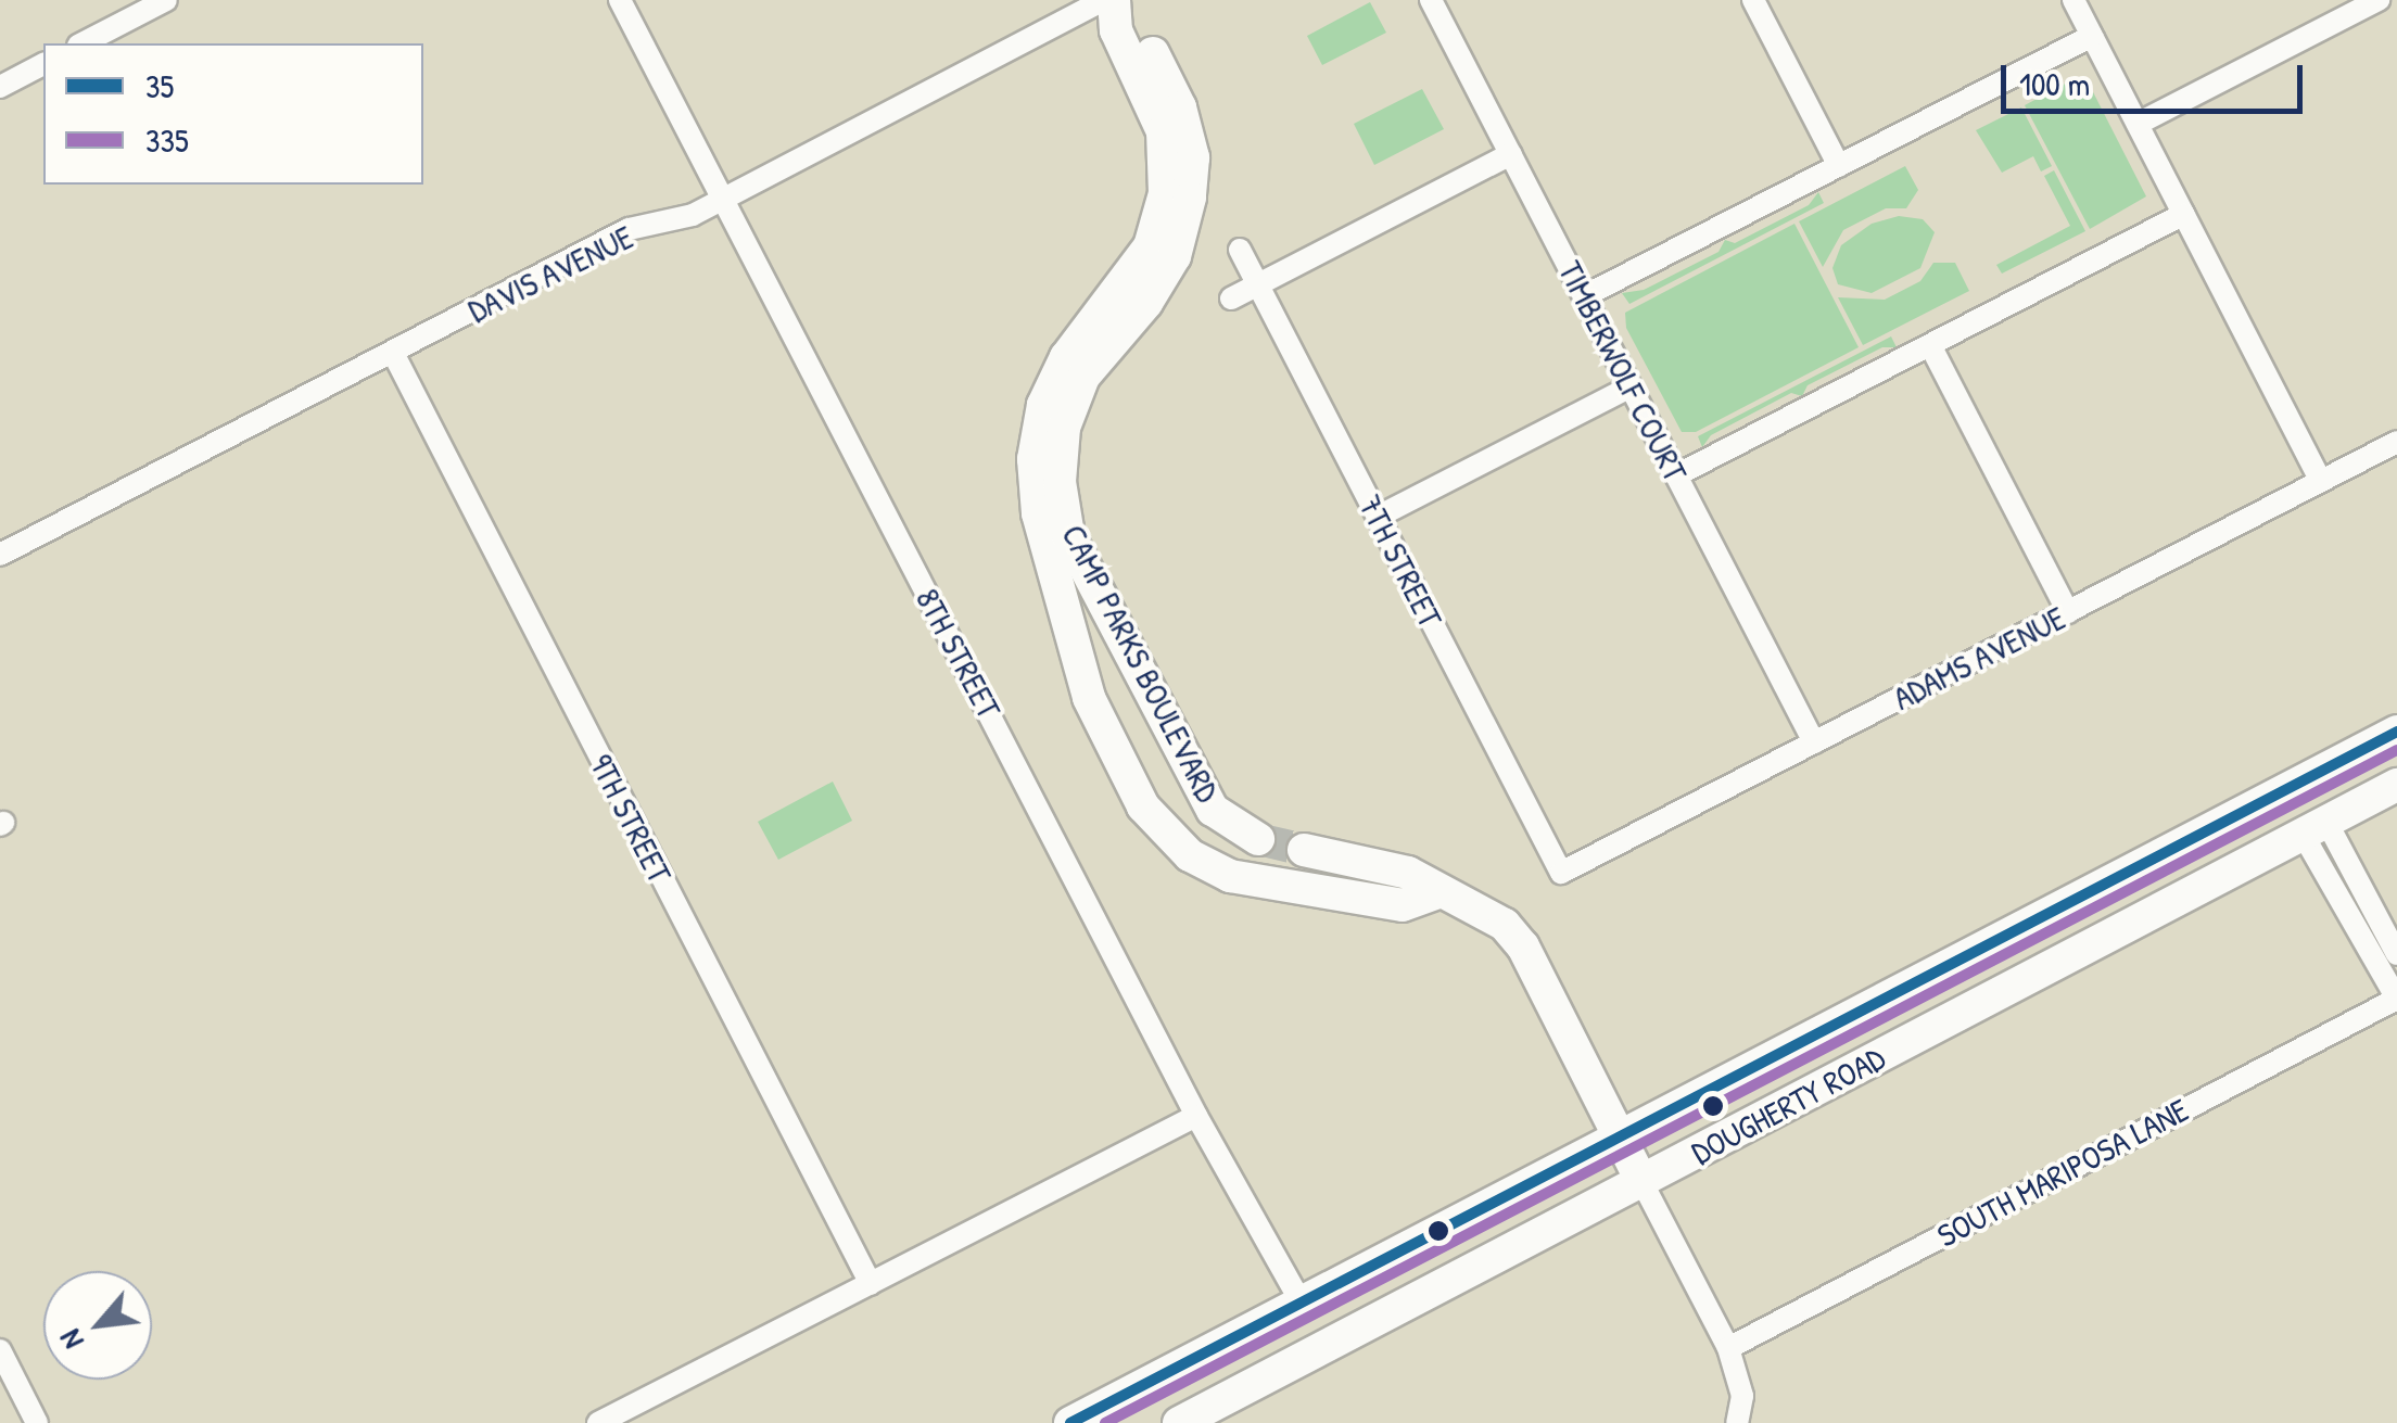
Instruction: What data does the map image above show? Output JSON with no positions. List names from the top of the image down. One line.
{"streets":{"main road":["CAMP PARKS BOULEVARD","DOUGHERTY ROAD"],"street":["DAVIS AVENUE","TIMBERWOLF COURT","7TH STREET","8TH STREET","ADAMS AVENUE","9TH STREET","SOUTH MARIPOSA LANE"]},"crossings":[["DAVIS AVENUE","8TH STREET"],["DAVIS AVENUE","9TH STREET"],["TIMBERWOLF COURT","ADAMS AVENUE"],["7TH STREET","ADAMS AVENUE"],["8TH STREET","DOUGHERTY ROAD"]],"lines":["transit line 35","transit line 335"],"legend":["35","335"],"scale_bar":"100 m","north":"bottom left"}
